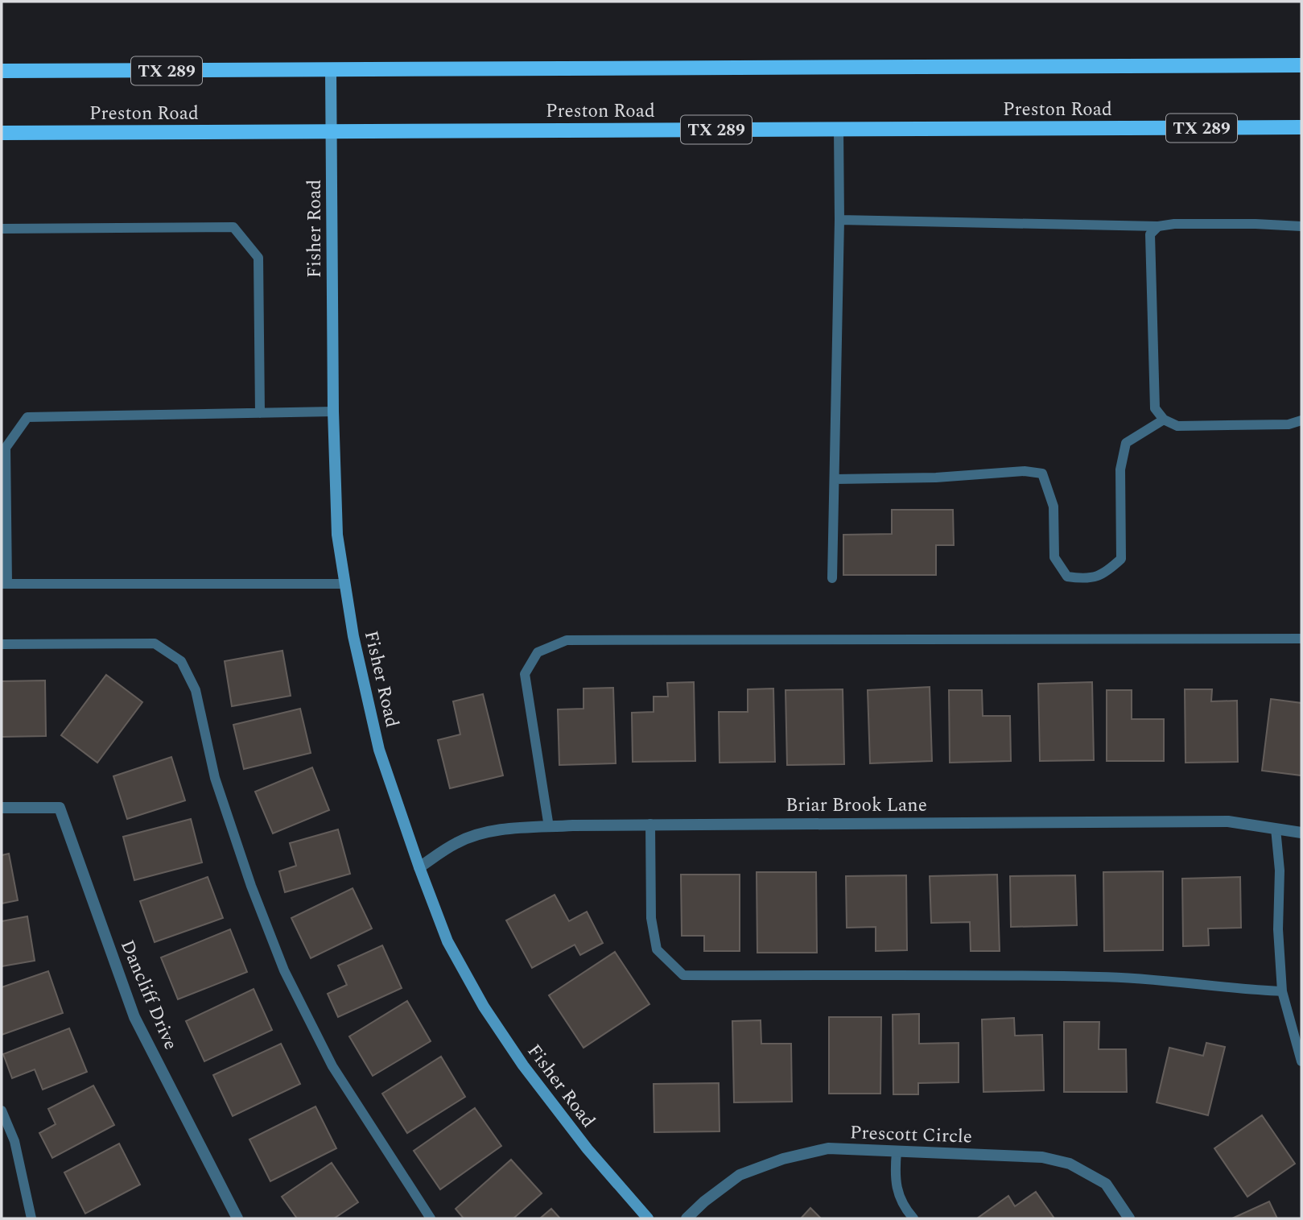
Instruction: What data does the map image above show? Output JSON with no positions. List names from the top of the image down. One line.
{"streets":{"main road":["TX 289","Preston Road"],"street":["Fisher Road","Briar Brook Lane","Dancliff Drive","Prescott Circle"]},"crossings":[["TX 289","Fisher Road"],["Preston Road","Fisher Road"],["Fisher Road","Briar Brook Lane"]]}
